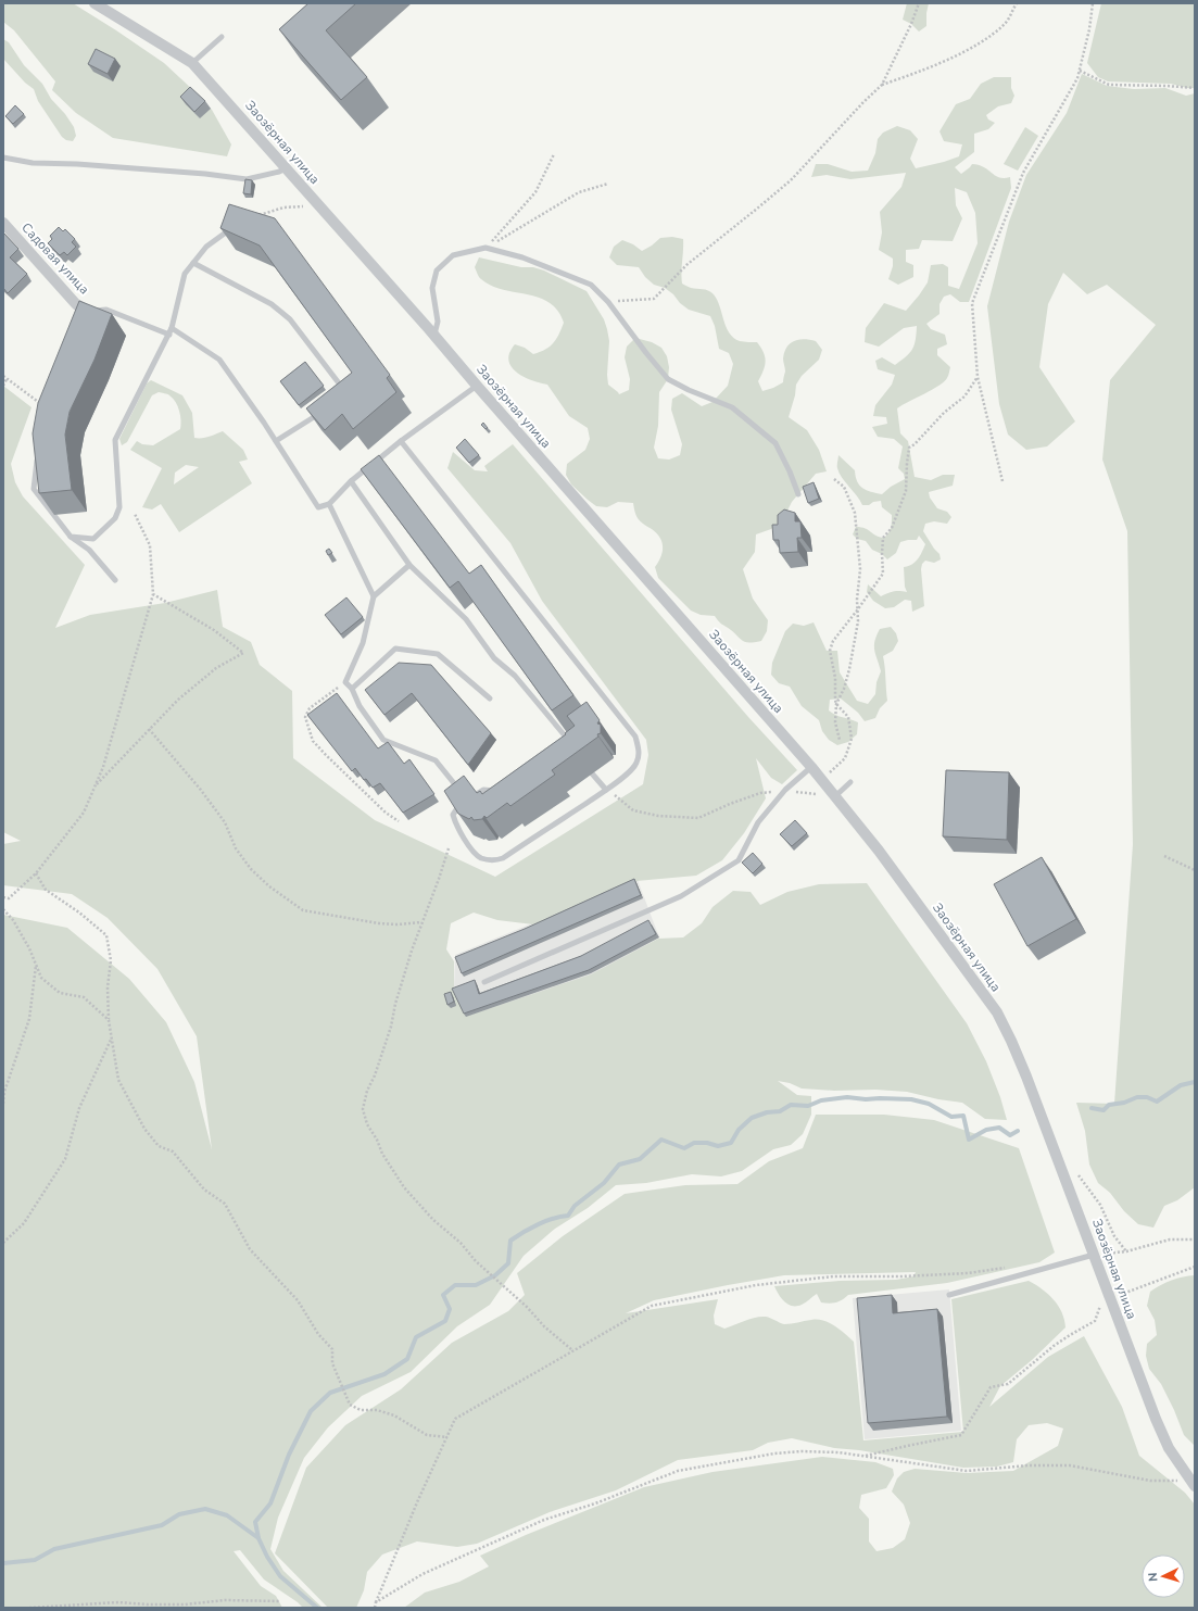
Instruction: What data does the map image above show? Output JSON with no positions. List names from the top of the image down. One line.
{"streets":{"street":["Заозёрная улица","Садовая улица"]},"north":"left"}
